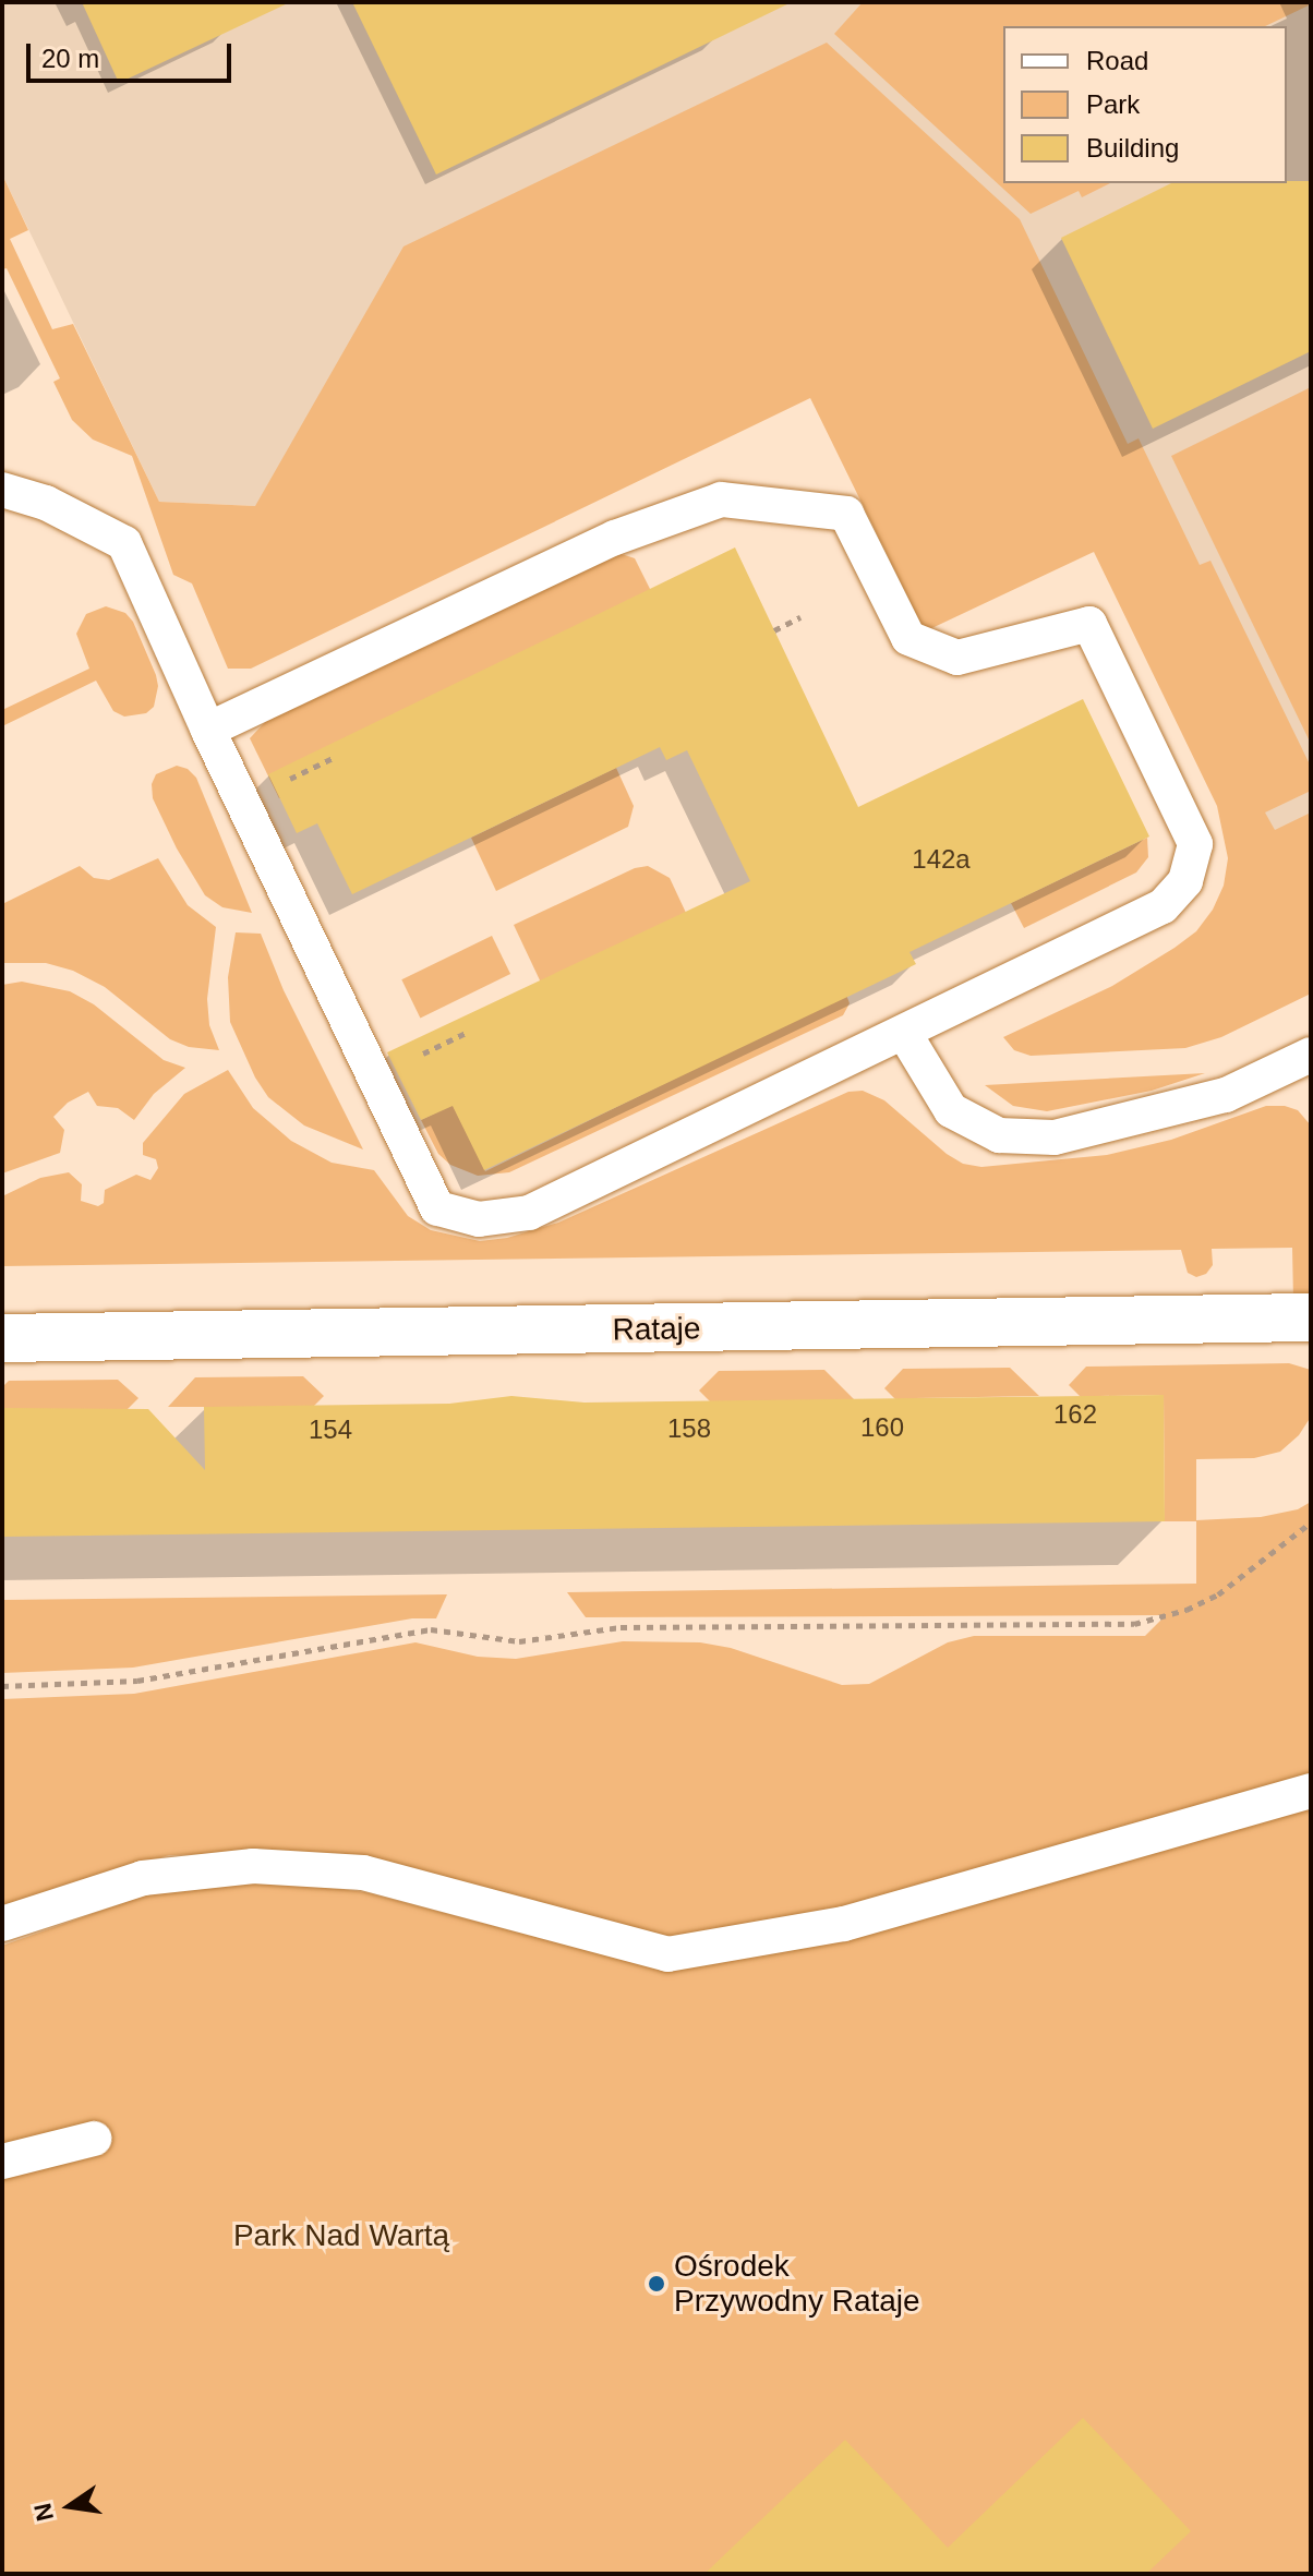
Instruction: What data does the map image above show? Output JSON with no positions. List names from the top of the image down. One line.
{"streets":{"street":["Rataje"]},"parks":["Park Nad Wartą"],"places":["Ośrodek Przywodny Rataje"],"house_numbers":["142a","162","160","158","154"],"legend":["Road","Park","Building"],"scale_bar":"20 m","north":"left"}
